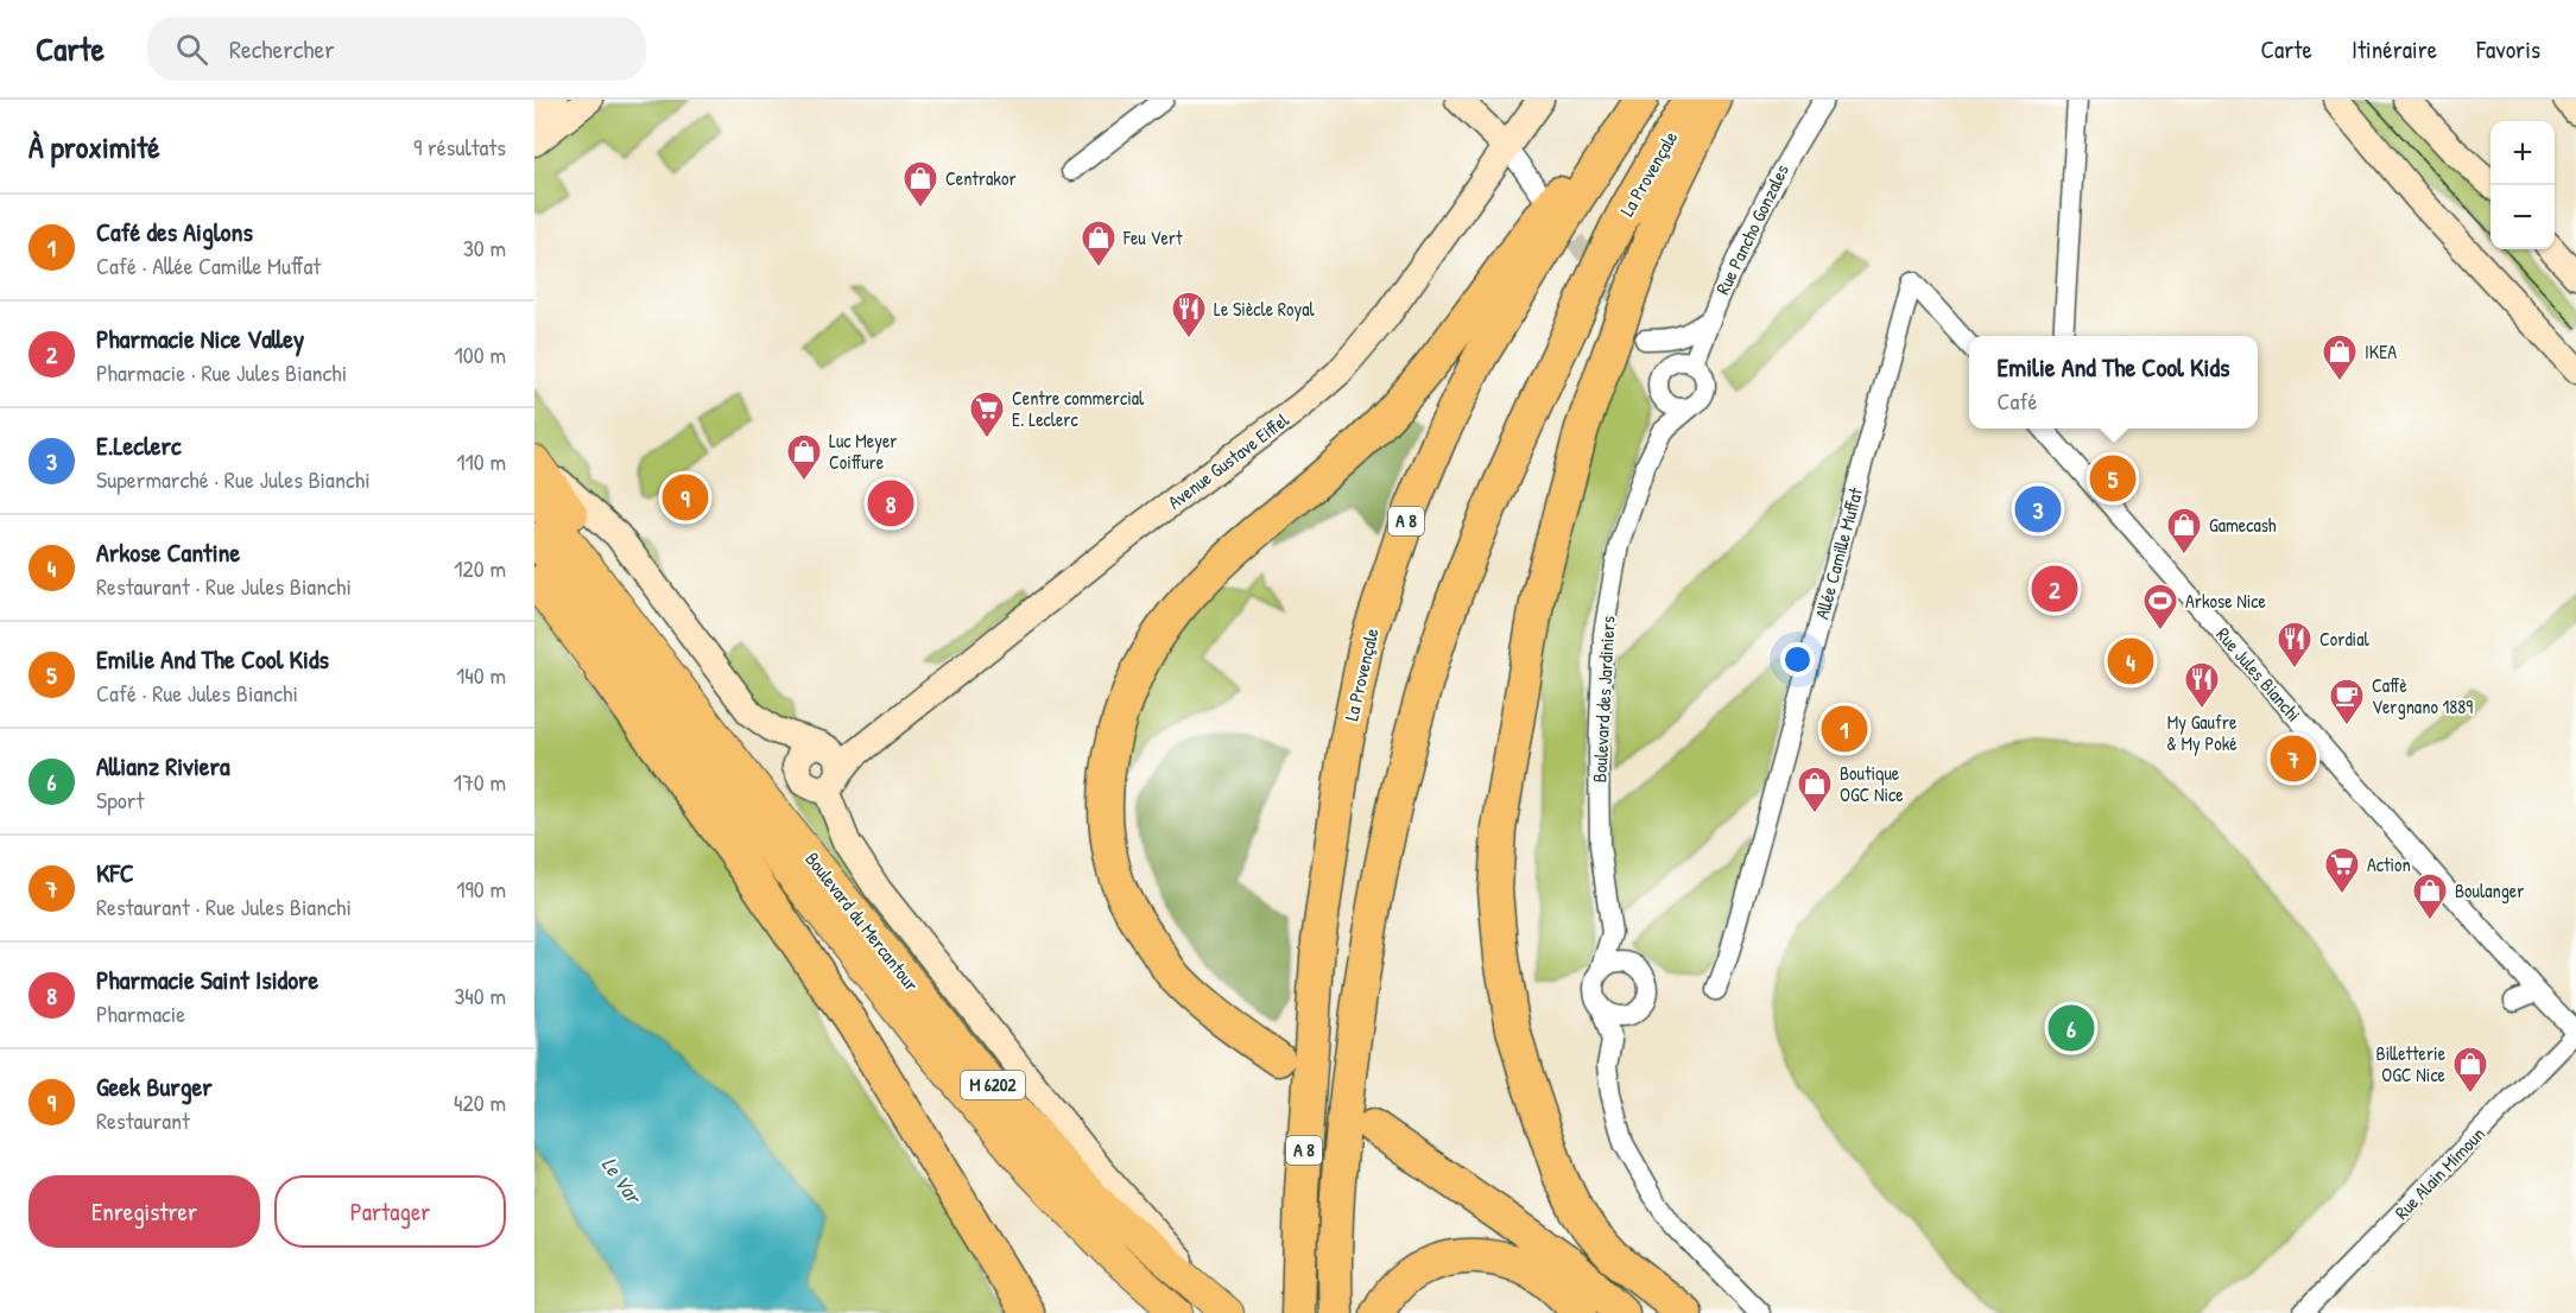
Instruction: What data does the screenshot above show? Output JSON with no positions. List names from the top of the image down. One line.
{"streets":{"highway":["La Provençale","A 8"],"main road":["Boulevard du Mercantour","M 6202"],"street":["Rue Pancho Gonzales","Avenue Gustave Eiffel","Allée Camille Muffat","Rue Jules Bianchi","Boulevard des Jardiniers","Rue Alain Mimoun"]},"crossings":[["Rue Pancho Gonzales","Boulevard des Jardiniers"],["Rue Jules Bianchi","Rue Alain Mimoun"]],"water":["Le Var"],"places":{"shop":["Centrakor","Feu Vert","IKEA","Luc Meyer Coiffure","Gamecash","Boutique OGC Nice","Boulanger","Billetterie OGC Nice"],"restaurant":["Le Siècle Royal","Cordial","My Gaufre & My Poké"],"supermarket":["Centre commercial E. Leclerc","Action"],"sports":["Arkose Nice"],"cafe":["Caffè Vergnano 1889"]},"page":{"header":"Carte","search":"Rechercher","nav":["Carte","Itinéraire","Favoris"],"heading":["À proximité","9 résultats"],"map_buttons":["+","−"],"list":[{"mark":"1","name":"Café des Aiglons","note":"Café · Allée Camille Muffat","value":"30 m"},{"mark":"2","name":"Pharmacie Nice Valley","note":"Pharmacie · Rue Jules Bianchi","value":"100 m"},{"mark":"3","name":"E.Leclerc","note":"Supermarché · Rue Jules Bianchi","value":"110 m"},{"mark":"4","name":"Arkose Cantine","note":"Restaurant · Rue Jules Bianchi","value":"120 m"},{"mark":"5","name":"Emilie And The Cool Kids","note":"Café · Rue Jules Bianchi","value":"140 m"},{"mark":"6","name":"Allianz Riviera","note":"Sport","value":"170 m"},{"mark":"7","name":"KFC","note":"Restaurant · Rue Jules Bianchi","value":"190 m"},{"mark":"8","name":"Pharmacie Saint Isidore","note":"Pharmacie","value":"340 m"},{"mark":"9","name":"Geek Burger","note":"Restaurant","value":"420 m"}],"popup":["Emilie And The Cool Kids","Café"],"pins":["5","9","8","3","2","4","1","7","6"],"buttons":["Enregistrer","Partager"]}}
